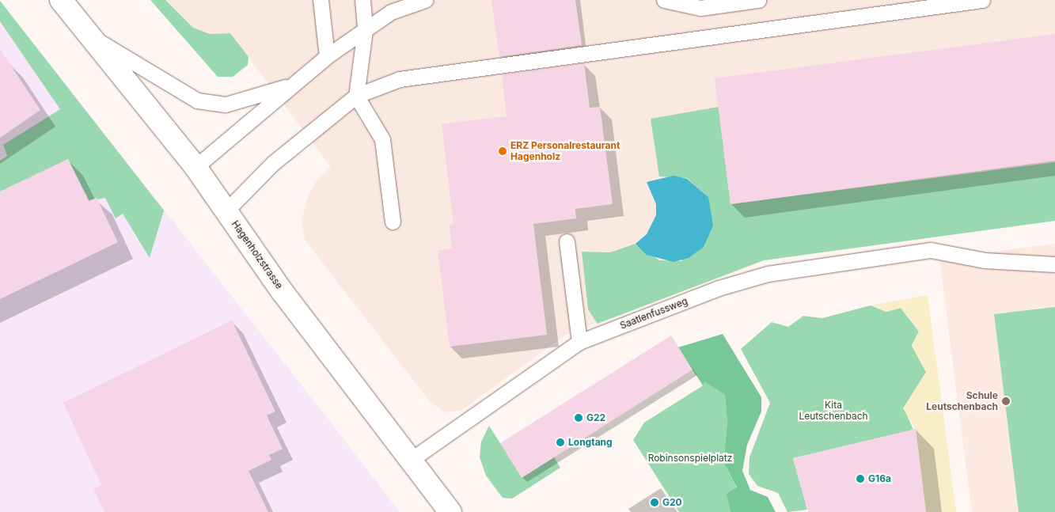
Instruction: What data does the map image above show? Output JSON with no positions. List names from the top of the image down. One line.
{"streets":{"street":["Hagenholzstrasse"],"lane":["Saatlenfussweg"]},"crossings":[["Hagenholzstrasse","Saatlenfussweg"]],"parks":["Kita Leutschenbach","Robinsonspielplatz"],"places":["ERZ Personalrestaurant Hagenholz","Schule Leutschenbach","G22","Longtang","G16a","G20"]}
